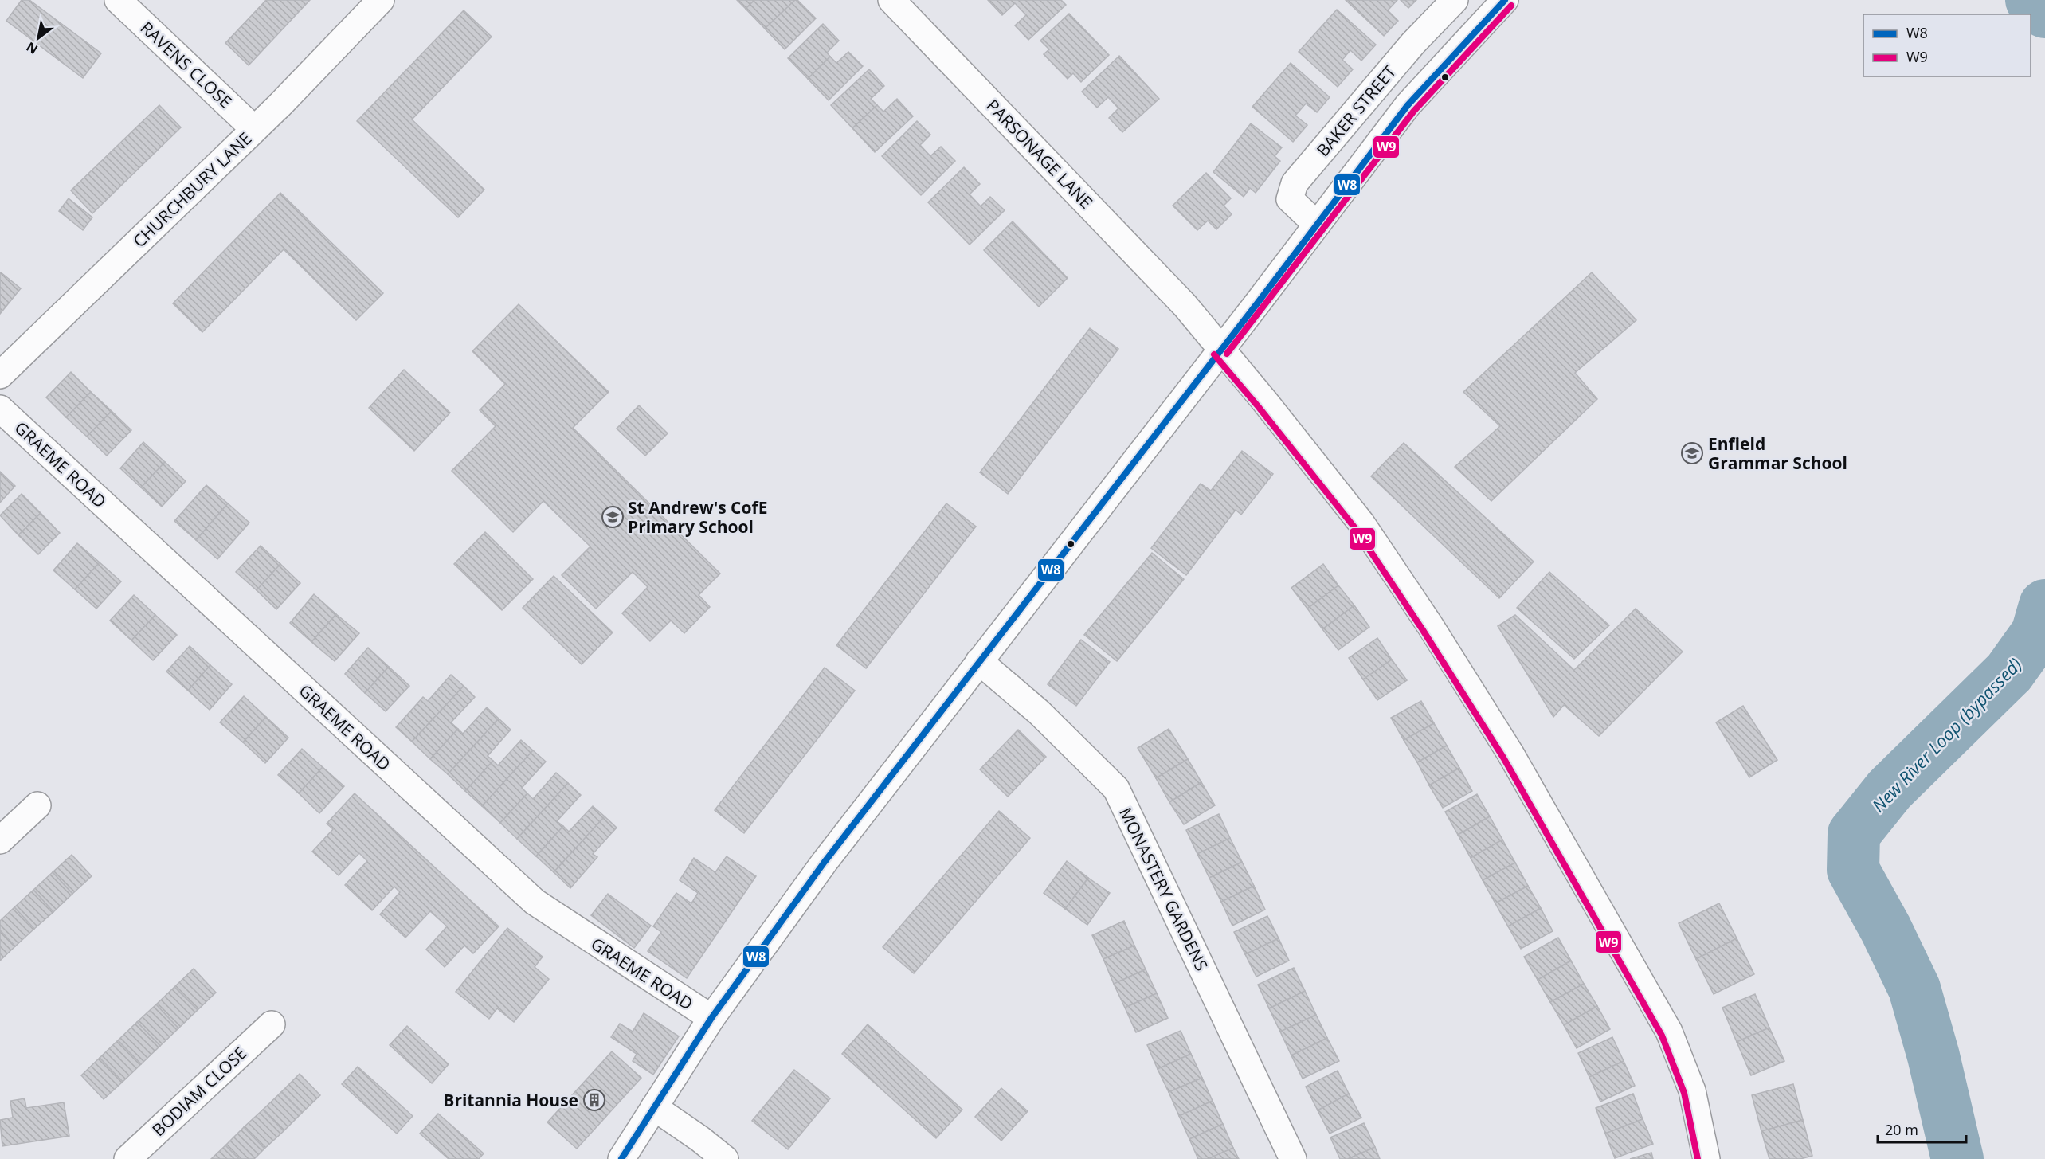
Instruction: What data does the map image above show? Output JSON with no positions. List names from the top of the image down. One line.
{"streets":{"street":["RAVENS CLOSE","BAKER STREET","PARSONAGE LANE","CHURCHBURY LANE","GRAEME ROAD","MONASTERY GARDENS","BODIAM CLOSE"]},"crossings":[["RAVENS CLOSE","CHURCHBURY LANE"]],"water":["New River Loop (bypassed)"],"places":{"school or university":["Enfield Grammar School","St Andrew's CofE Primary School"],"building":["Britannia House"]},"lines":["transit line W8","transit line W9"],"legend":["W8","W9"],"scale_bar":"20 m","north":"bottom left"}
